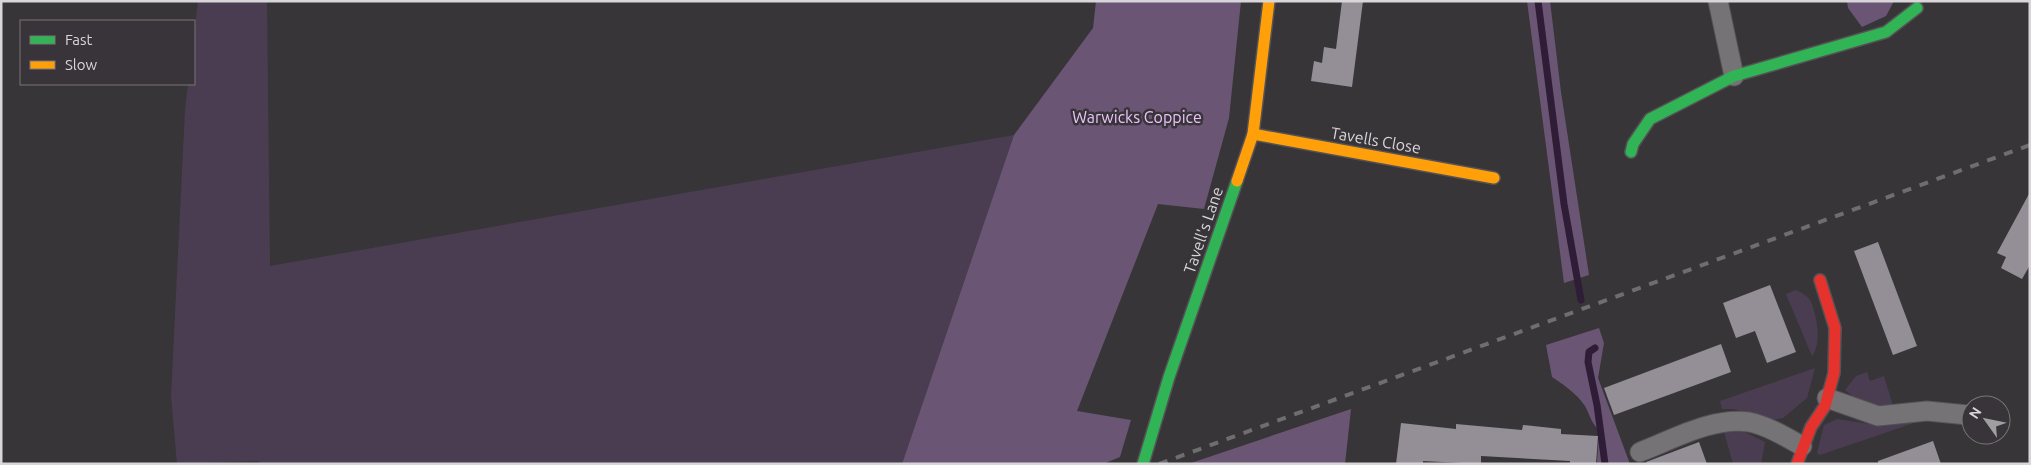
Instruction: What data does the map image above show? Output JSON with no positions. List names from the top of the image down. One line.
{"streets":{"street":["Tavells Close","Tavell's Lane"]},"crossings":[["Tavells Close","Tavell's Lane"]],"parks":["Warwicks Coppice"],"legend":["Fast","Slow"],"north":"top left"}
